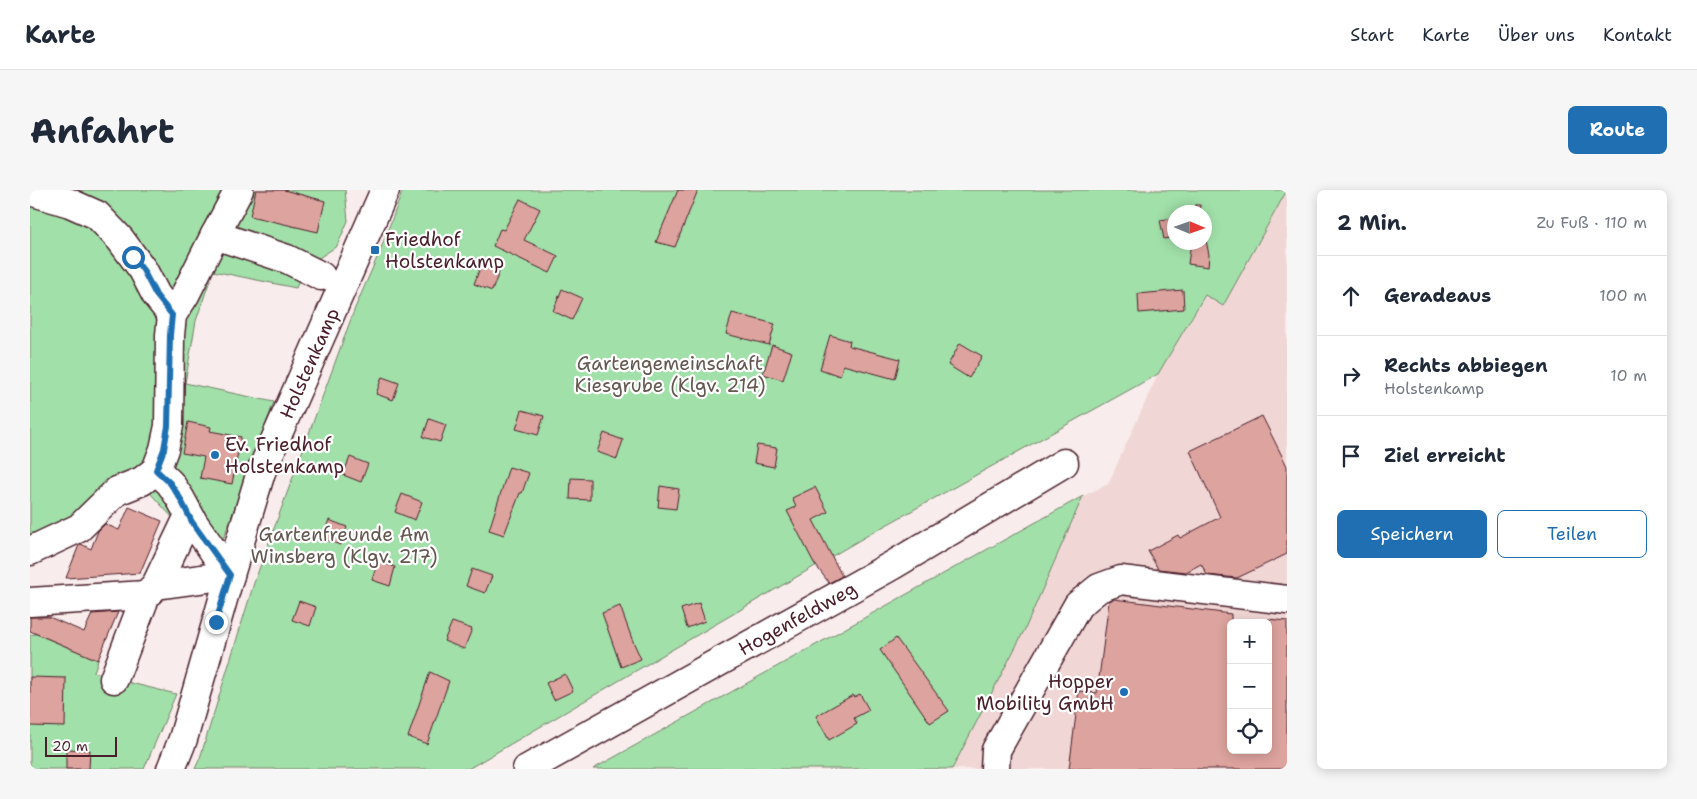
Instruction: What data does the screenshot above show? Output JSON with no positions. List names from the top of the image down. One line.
{"streets":{"street":["Holstenkamp","Hogenfeldweg"]},"parks":["Gartengemeinschaft Kiesgrube (Klgv. 214)","Gartenfreunde Am Winsberg (Klgv. 217)"],"places":{"transit":["Friedhof Holstenkamp"],"other":["Ev. Friedhof Holstenkamp","Hopper Mobility GmbH"]},"scale_bar":"20 m","north":"right","page":{"header":"Karte","nav":["Start","Karte","Über uns","Kontakt"],"buttons":["Route",["Speichern","Teilen"]],"title":"Anfahrt","heading":["2 Min.","Zu Fuß · 110 m"],"list":[["Geradeaus","100 m"],["Rechts abbiegen","Holstenkamp","10 m"],"Ziel erreicht"],"map_buttons":["+","−"],"scale":"20 m"}}
